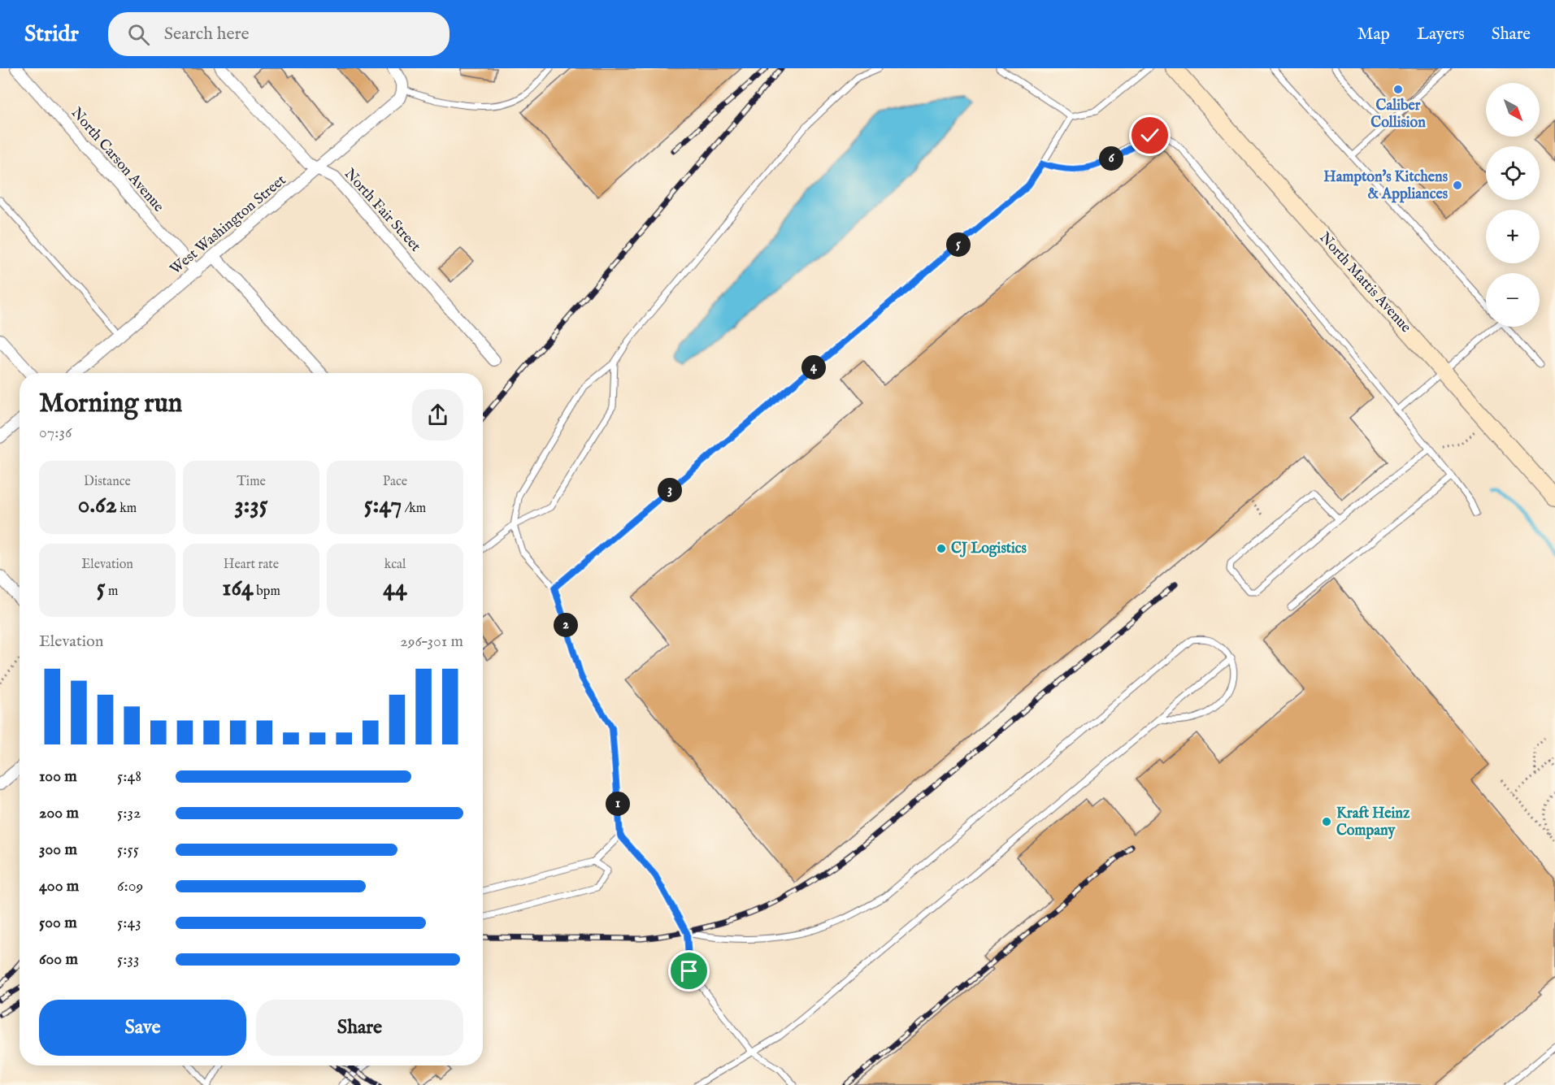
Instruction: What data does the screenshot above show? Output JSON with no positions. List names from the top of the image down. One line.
{"streets":{"main road":["North Mattis Avenue"],"street":["North Carson Avenue","North Fair Street","West Washington Street"]},"crossings":[["North Carson Avenue","West Washington Street"],["North Fair Street","West Washington Street"]],"places":["Caliber Collision","Hampton's Kitchens & Appliances","CJ Logistics","Kraft Heinz Company"],"north":"bottom right","page":{"header":"Stridr","search":"Search here","nav":["Map","Layers","Share"],"map_buttons":["+","−"],"pins":["6","5","4","3","2","1"],"heading":["Morning run","07:36"],"stats":[["Distance","0.62 km"],["Time","3:35"],["Pace","5:47 /km"],["Elevation","5 m"],["Heart rate","164 bpm"],["kcal","44"]],"chart":["Elevation","296–301 m"],"list":[{"name":"100 m","note":"5:48"},{"name":"200 m","note":"5:32"},{"name":"300 m","note":"5:55"},{"name":"400 m","note":"6:09"},{"name":"500 m","note":"5:43"},{"name":"600 m","note":"5:33"}],"buttons":["Save","Share"]}}
